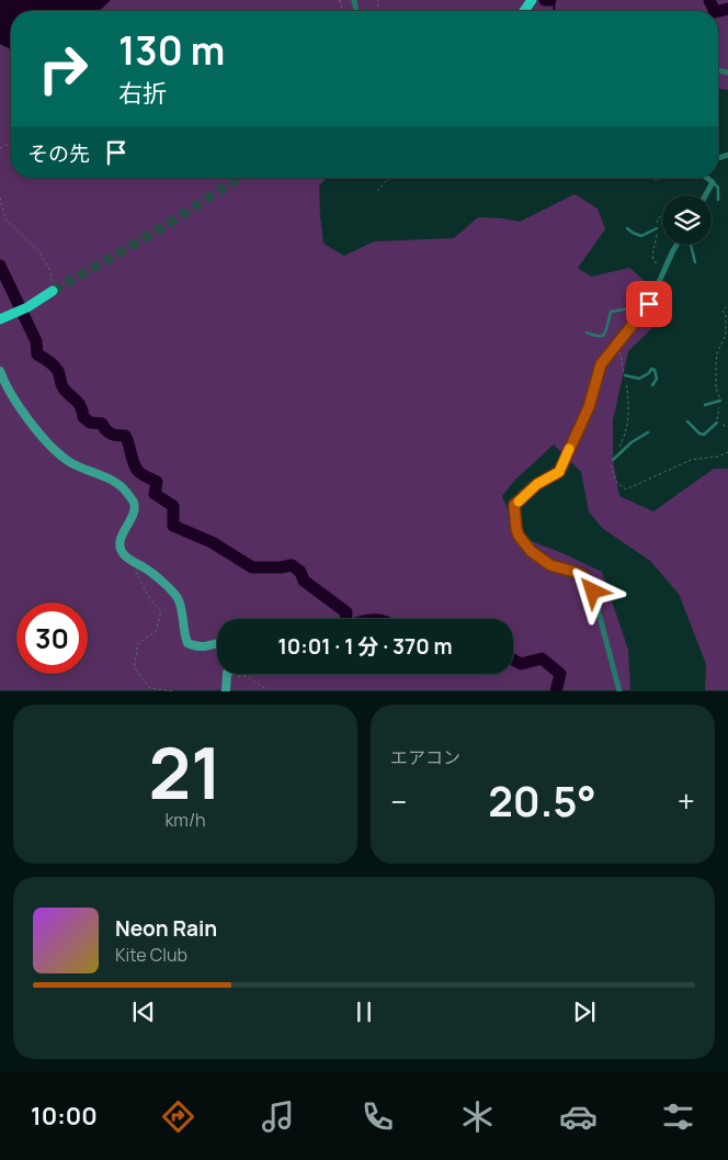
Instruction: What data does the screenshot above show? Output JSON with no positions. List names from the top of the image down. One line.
{"page":{"turn":["130 m","右折"],"then":"その先","limit":"30","trip":"10:01 · 1 分 · 370 m","tile":[["21","km/h"],"エアコン"],"heat":["−","20.5°","+"],"song":["Neon Rain","Kite Club"],"tabs":"10:00"}}
